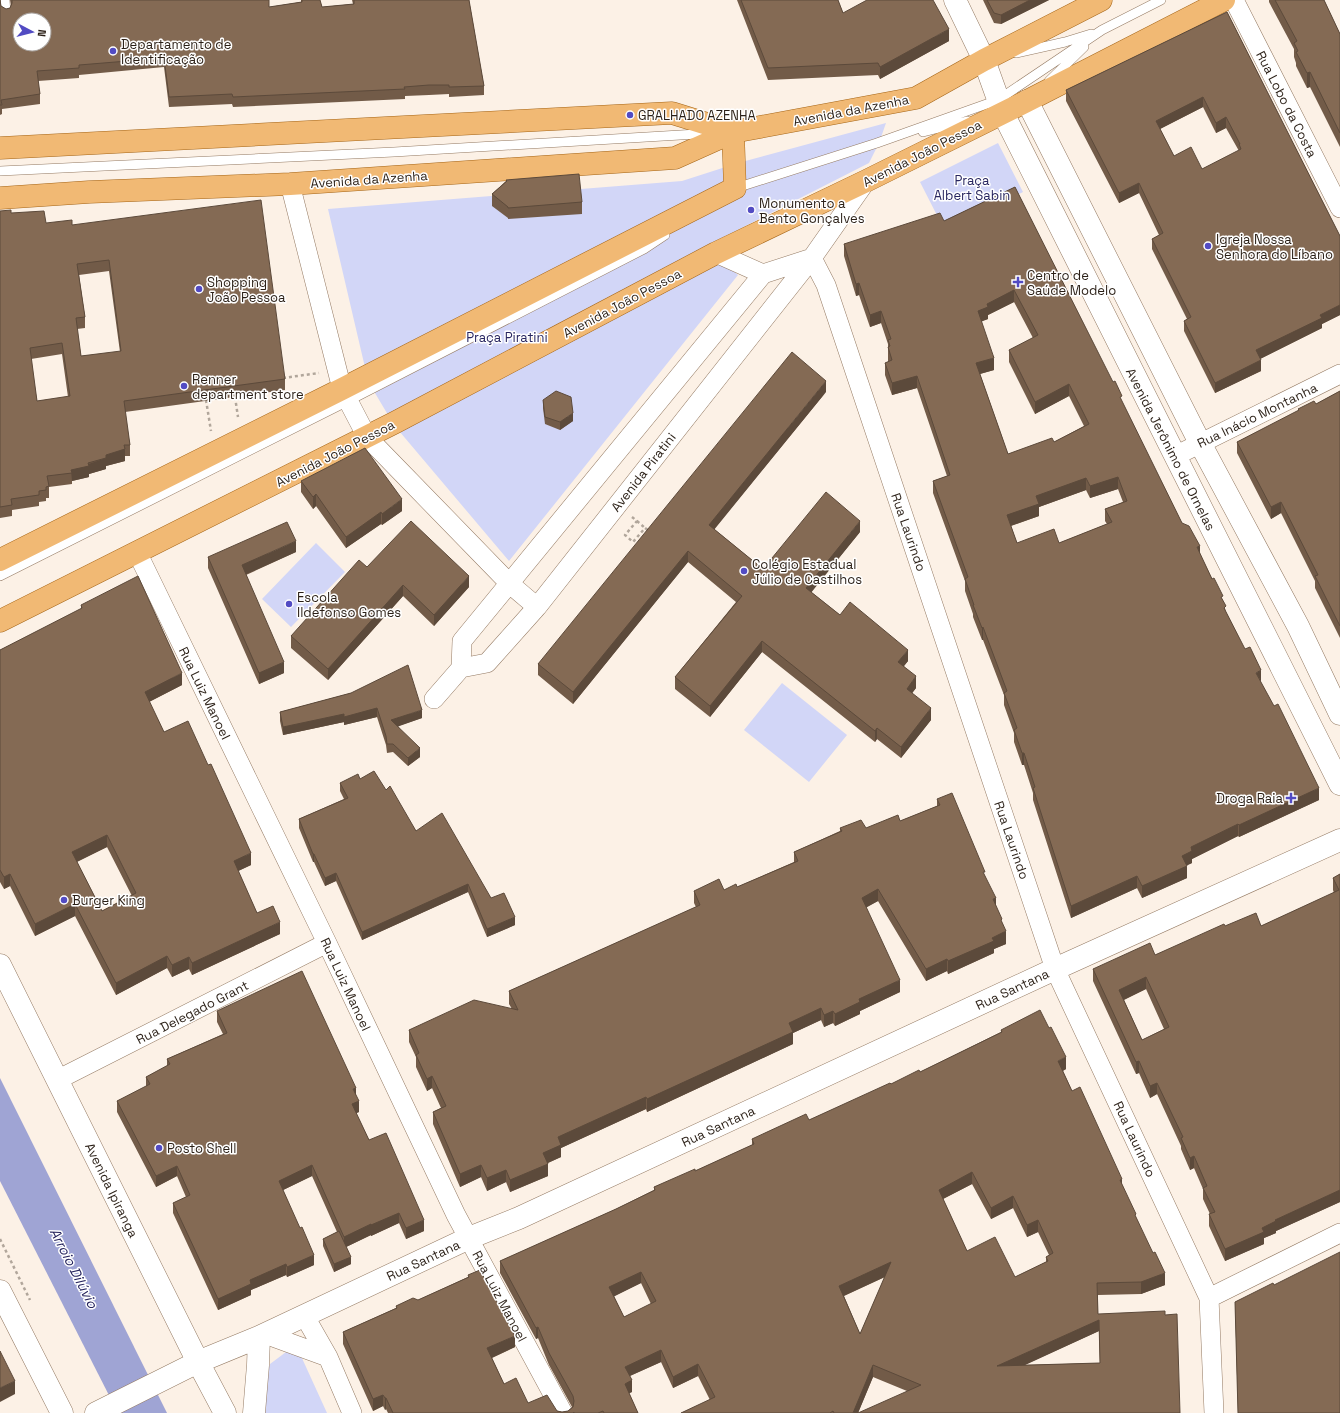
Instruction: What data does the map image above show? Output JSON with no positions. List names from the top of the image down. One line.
{"streets":{"main road":["Avenida da Azenha","Avenida João Pessoa"],"street":["Rua Lobo da Costa","Rua Inácio Montanha","Avenida Jerônimo de Ornelas","Avenida Piratini","Rua Laurindo","Rua Luiz Manoel","Rua Santana","Rua Delegado Grant","Avenida Ipiranga"]},"crossings":[["Avenida da Azenha","Avenida Jerônimo de Ornelas"],["Avenida João Pessoa","Avenida Jerônimo de Ornelas"],["Avenida João Pessoa","Avenida Piratini"],["Avenida João Pessoa","Rua Luiz Manoel"],["Rua Inácio Montanha","Avenida Jerônimo de Ornelas"],["Avenida Piratini","Rua Laurindo"],["Rua Laurindo","Rua Santana"],["Rua Luiz Manoel","Rua Santana"],["Rua Luiz Manoel","Rua Delegado Grant"],["Rua Santana","Avenida Ipiranga"],["Rua Delegado Grant","Avenida Ipiranga"]],"water":["Arroio Dilúvio"],"parks":["Praça Albert Sabin","Praça Piratini"],"places":{"other":["Departamento de Identificação","GRALHADO AZENHA","Monumento a Bento Gonçalves","Igreja Nossa Senhora do Líbano","Shopping João Pessoa","Renner department store","Colégio Estadual Júlio de Castilhos","Escola Ildefonso Gomes","Burger King","Posto Shell"],"health":["Centro de Saúde Modelo","Droga Raia"]},"north":"right"}
